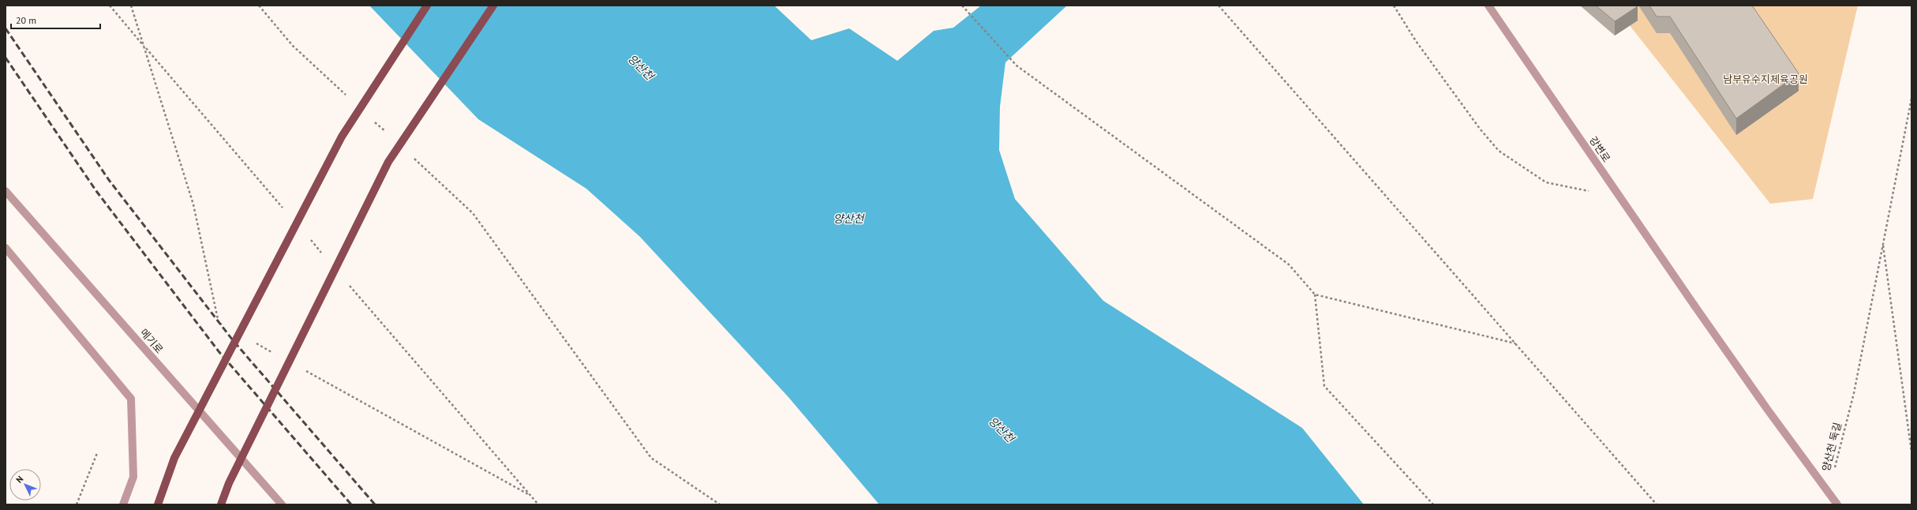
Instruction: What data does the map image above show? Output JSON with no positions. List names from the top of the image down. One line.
{"streets":{"street":["강변로","메기로"],"path":["양산천 둑길"]},"water":["양산천"],"parks":["남부유수지체육공원"],"scale_bar":"20 m","north":"top left"}
